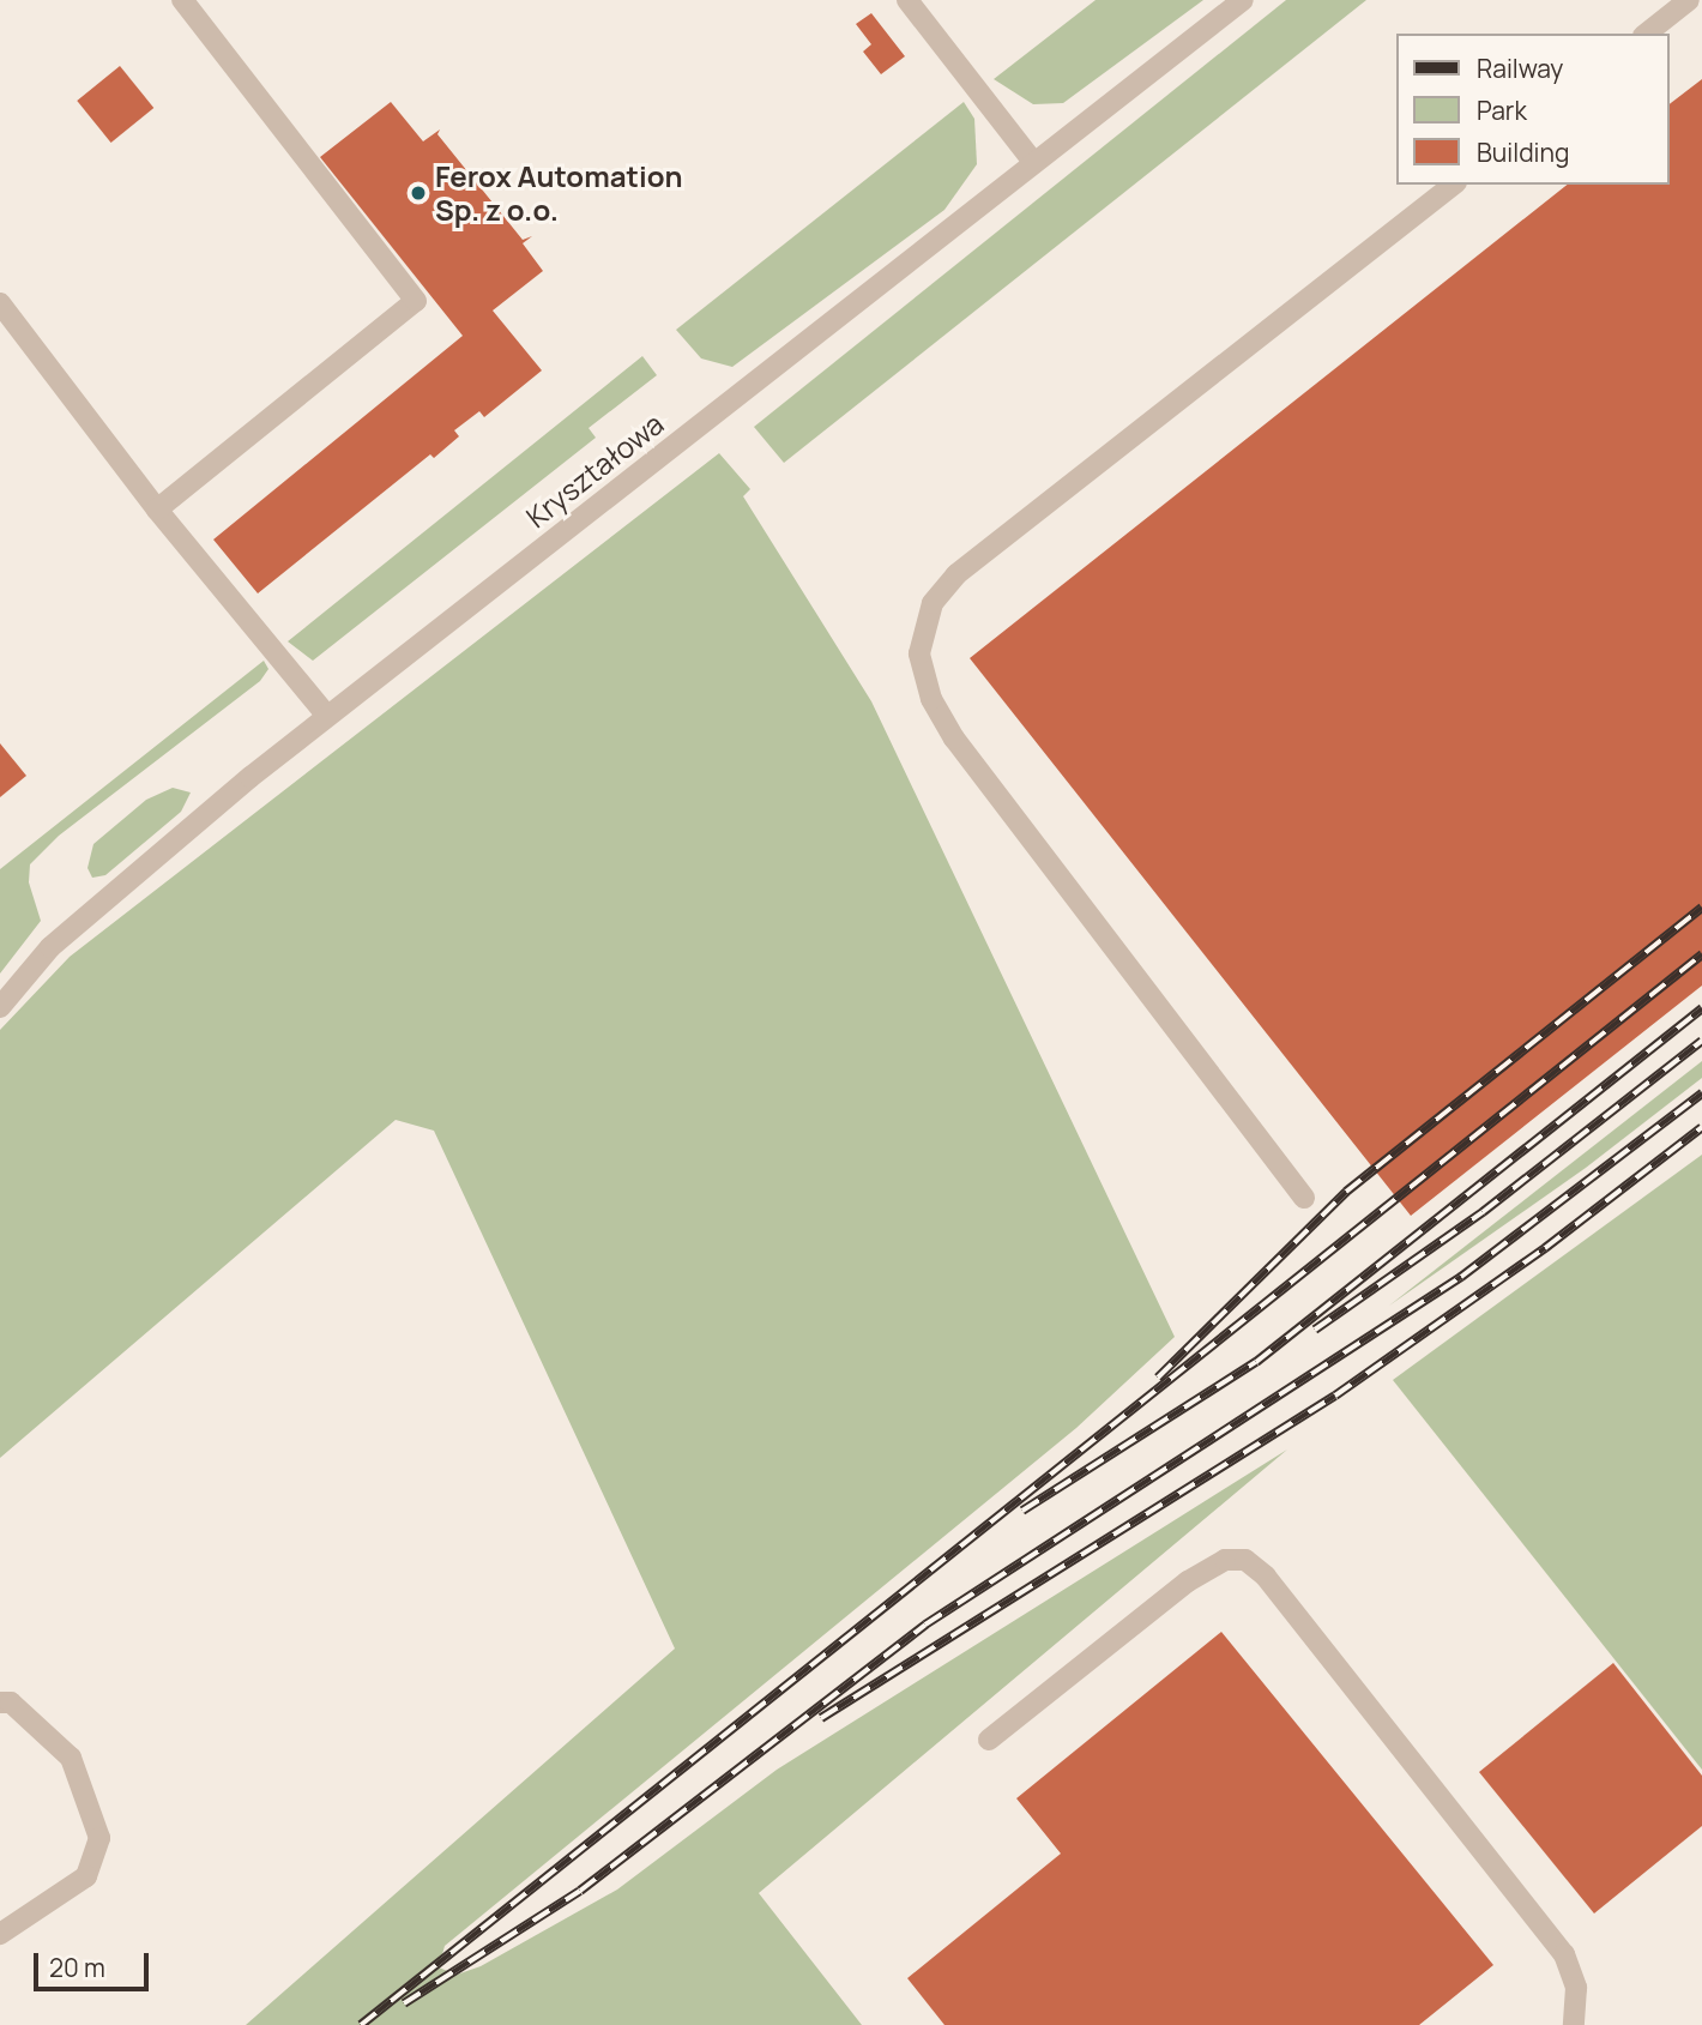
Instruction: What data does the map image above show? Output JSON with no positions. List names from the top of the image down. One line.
{"streets":{"lane":["Kryształowa"]},"places":["Ferox Automation Sp. z o.o."],"legend":["Railway","Park","Building"],"scale_bar":"20 m"}
